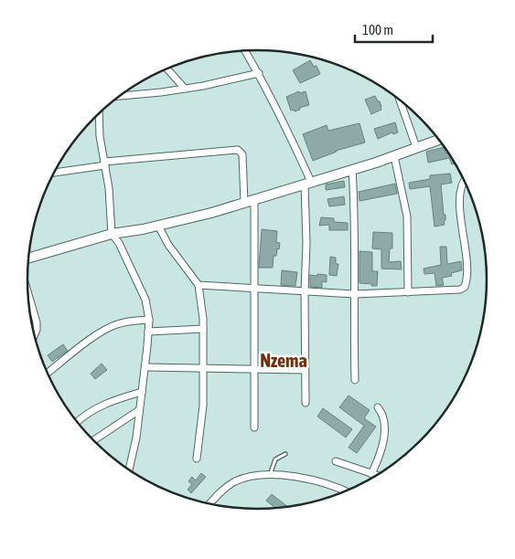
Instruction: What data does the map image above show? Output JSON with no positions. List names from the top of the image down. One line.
{"districts":["Nzema"],"scale_bar":"100 m"}
